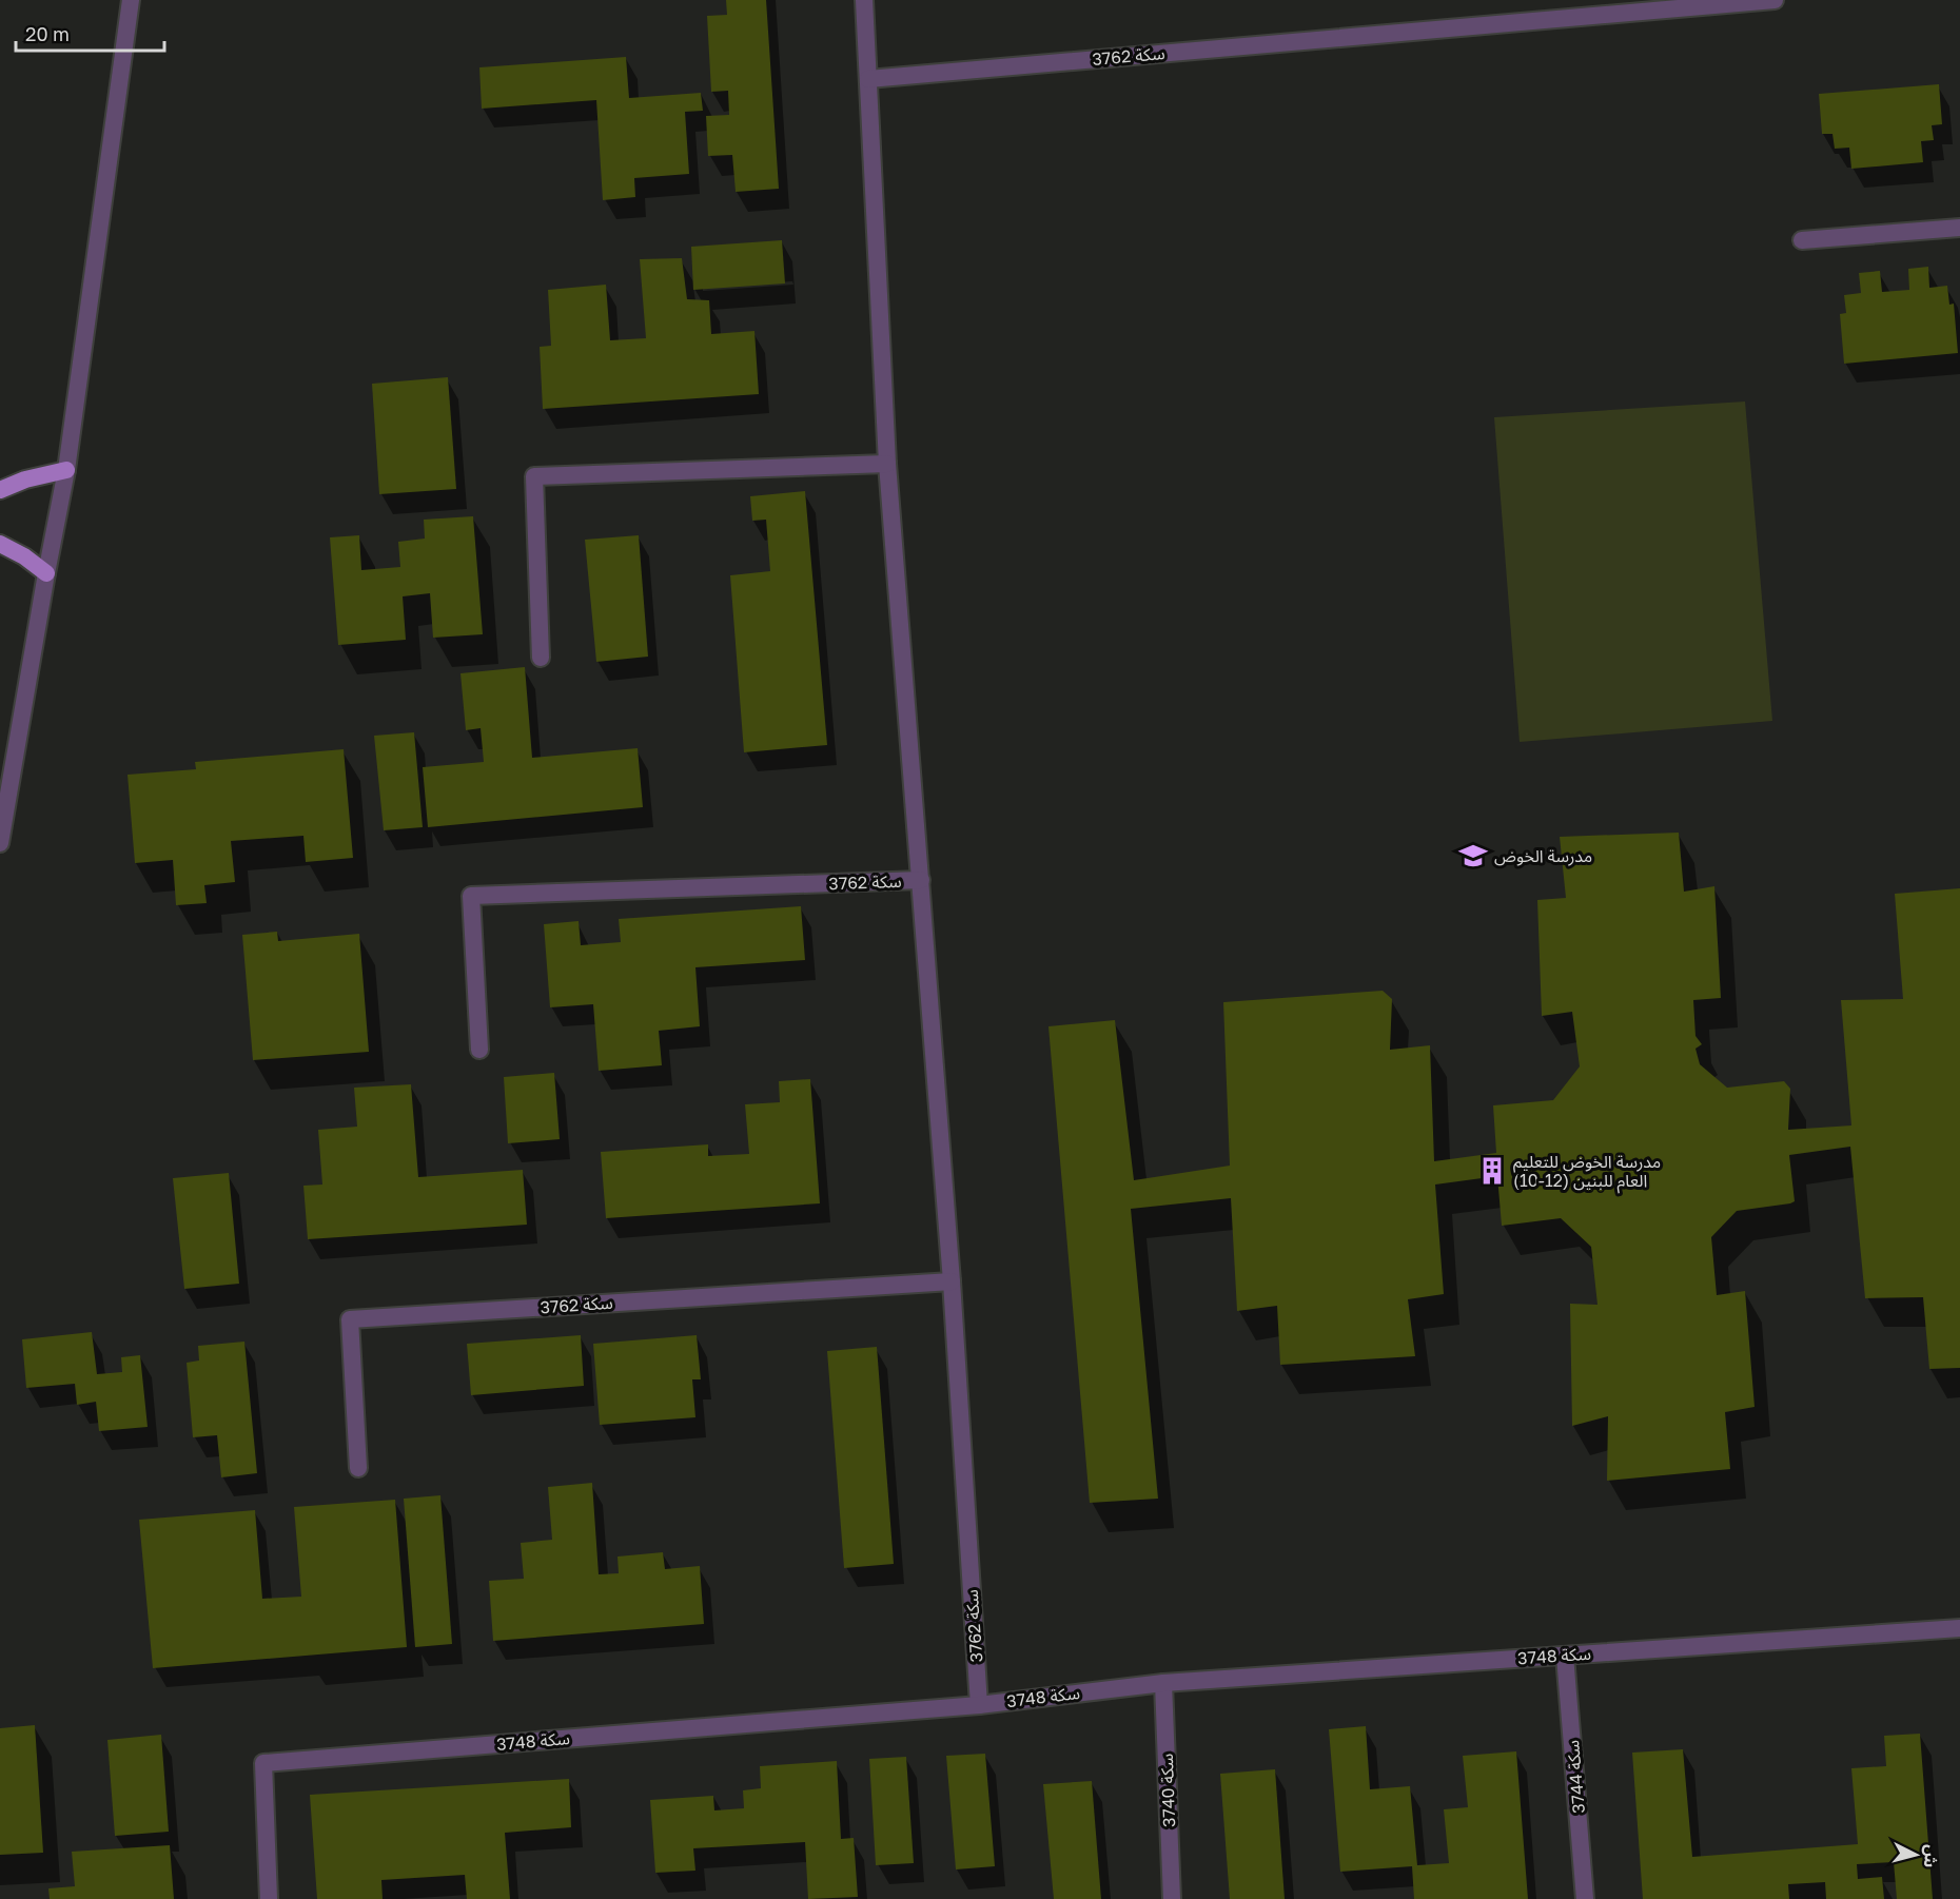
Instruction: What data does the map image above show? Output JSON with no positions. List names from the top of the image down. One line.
{"streets":{"street":["سكة 3762","سكة 3748","سكة 3744","سكة 3740"]},"crossings":[["سكة 3762","سكة 3748"],["سكة 3748","سكة 3744"],["سكة 3748","سكة 3740"]],"places":{"school or university":["مدرسة الخوض"],"building":["مدرسة الخوض للتعليم العام للبنين (12-10)"]},"scale_bar":"20 m","north":"right"}
